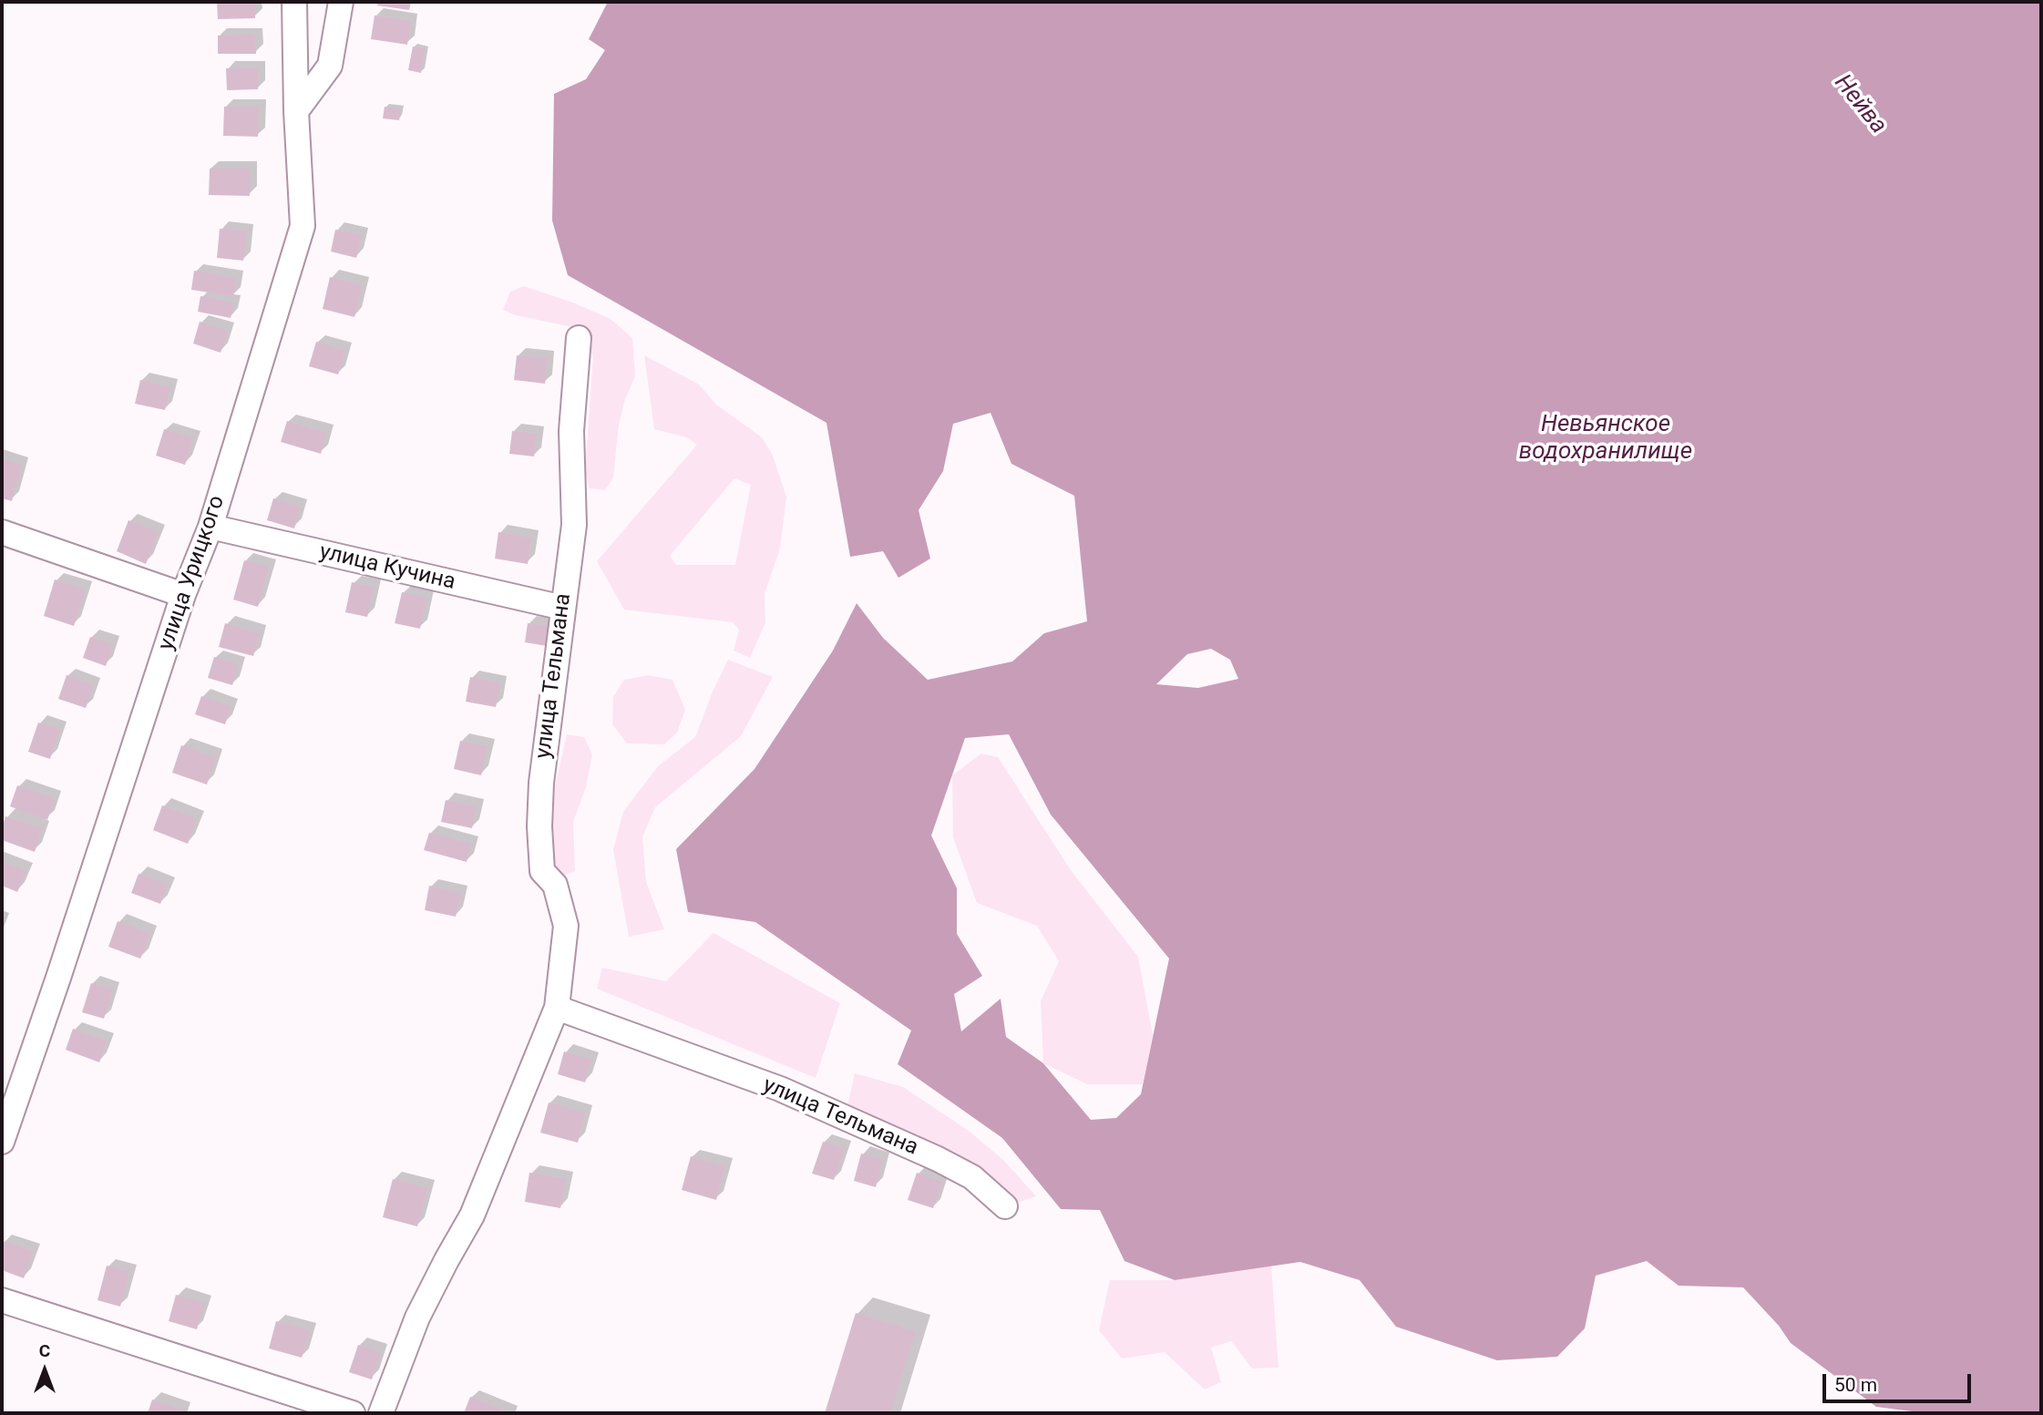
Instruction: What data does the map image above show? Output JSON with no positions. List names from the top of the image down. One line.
{"streets":{"street":["улица Кучина","улица Урицкого","улица Тельмана"]},"crossings":[["улица Кучина","улица Урицкого"],["улица Кучина","улица Тельмана"]],"water":["Нейва","Невьянское водохранилище"],"scale_bar":"50 m","north":"top"}
